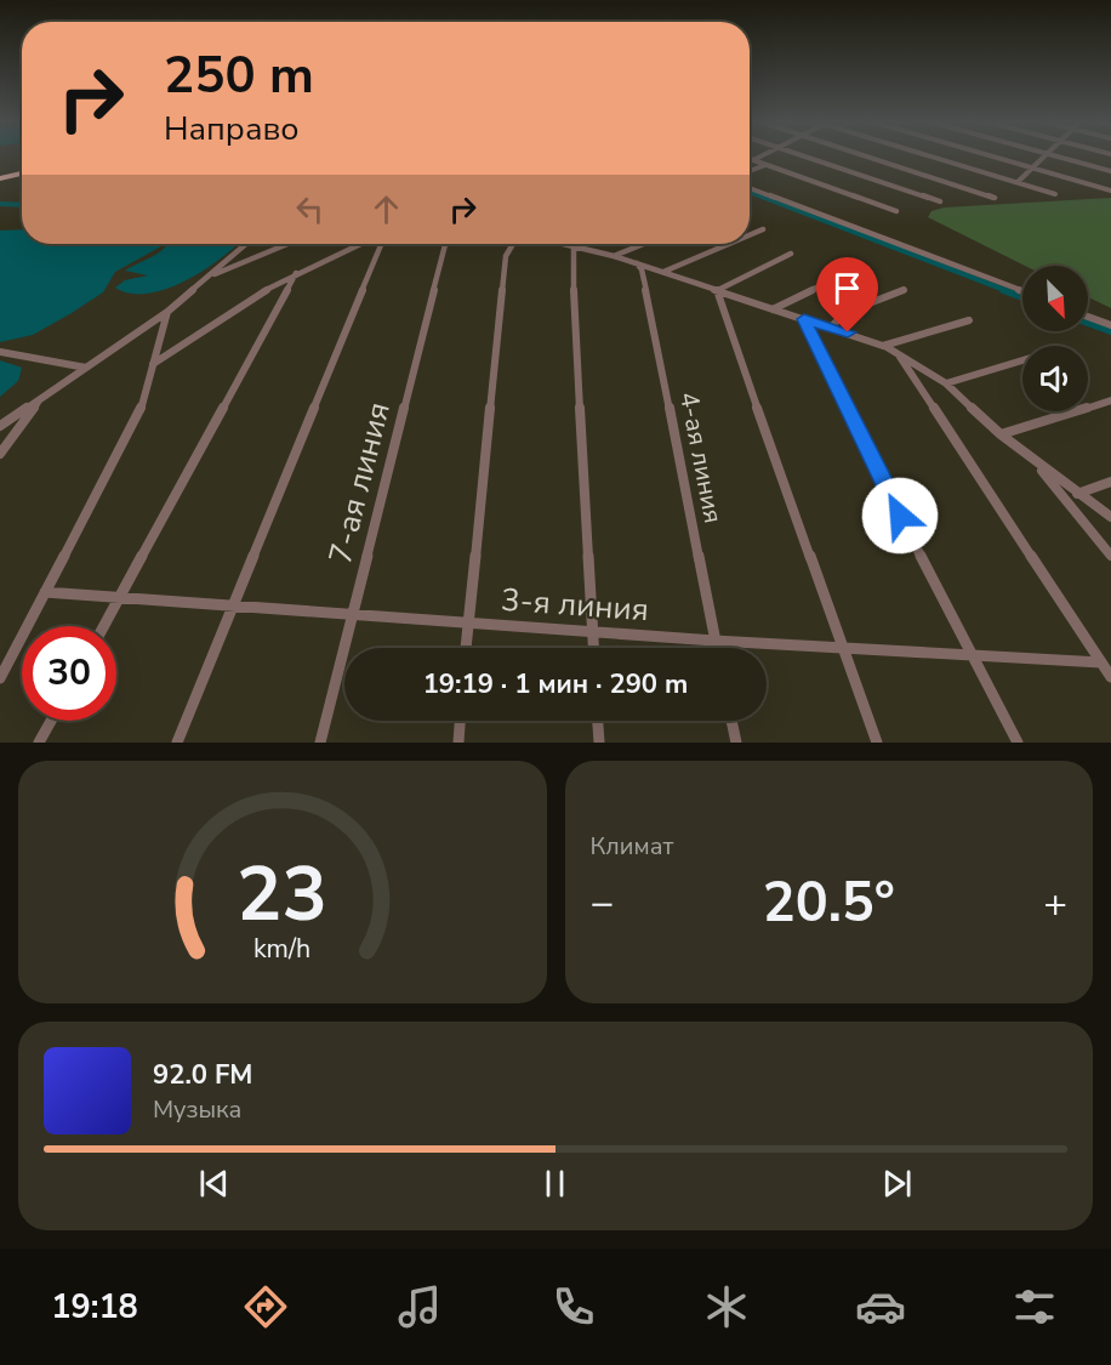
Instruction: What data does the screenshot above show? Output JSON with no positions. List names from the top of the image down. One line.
{"streets":{"street":["4-ая линия","7-ая линия","3-я линия"]},"crossings":[["4-ая линия","3-я линия"],["7-ая линия","3-я линия"]],"north":"bottom right","page":{"turn":["250 m","Направо"],"limit":"30","trip":"19:19 · 1 мин · 290 m","tile":"Климат","heat":["−","20.5°","+"],"song":["92.0 FM","Музыка"],"tabs":"19:18","gauge":["23","km/h"]}}
